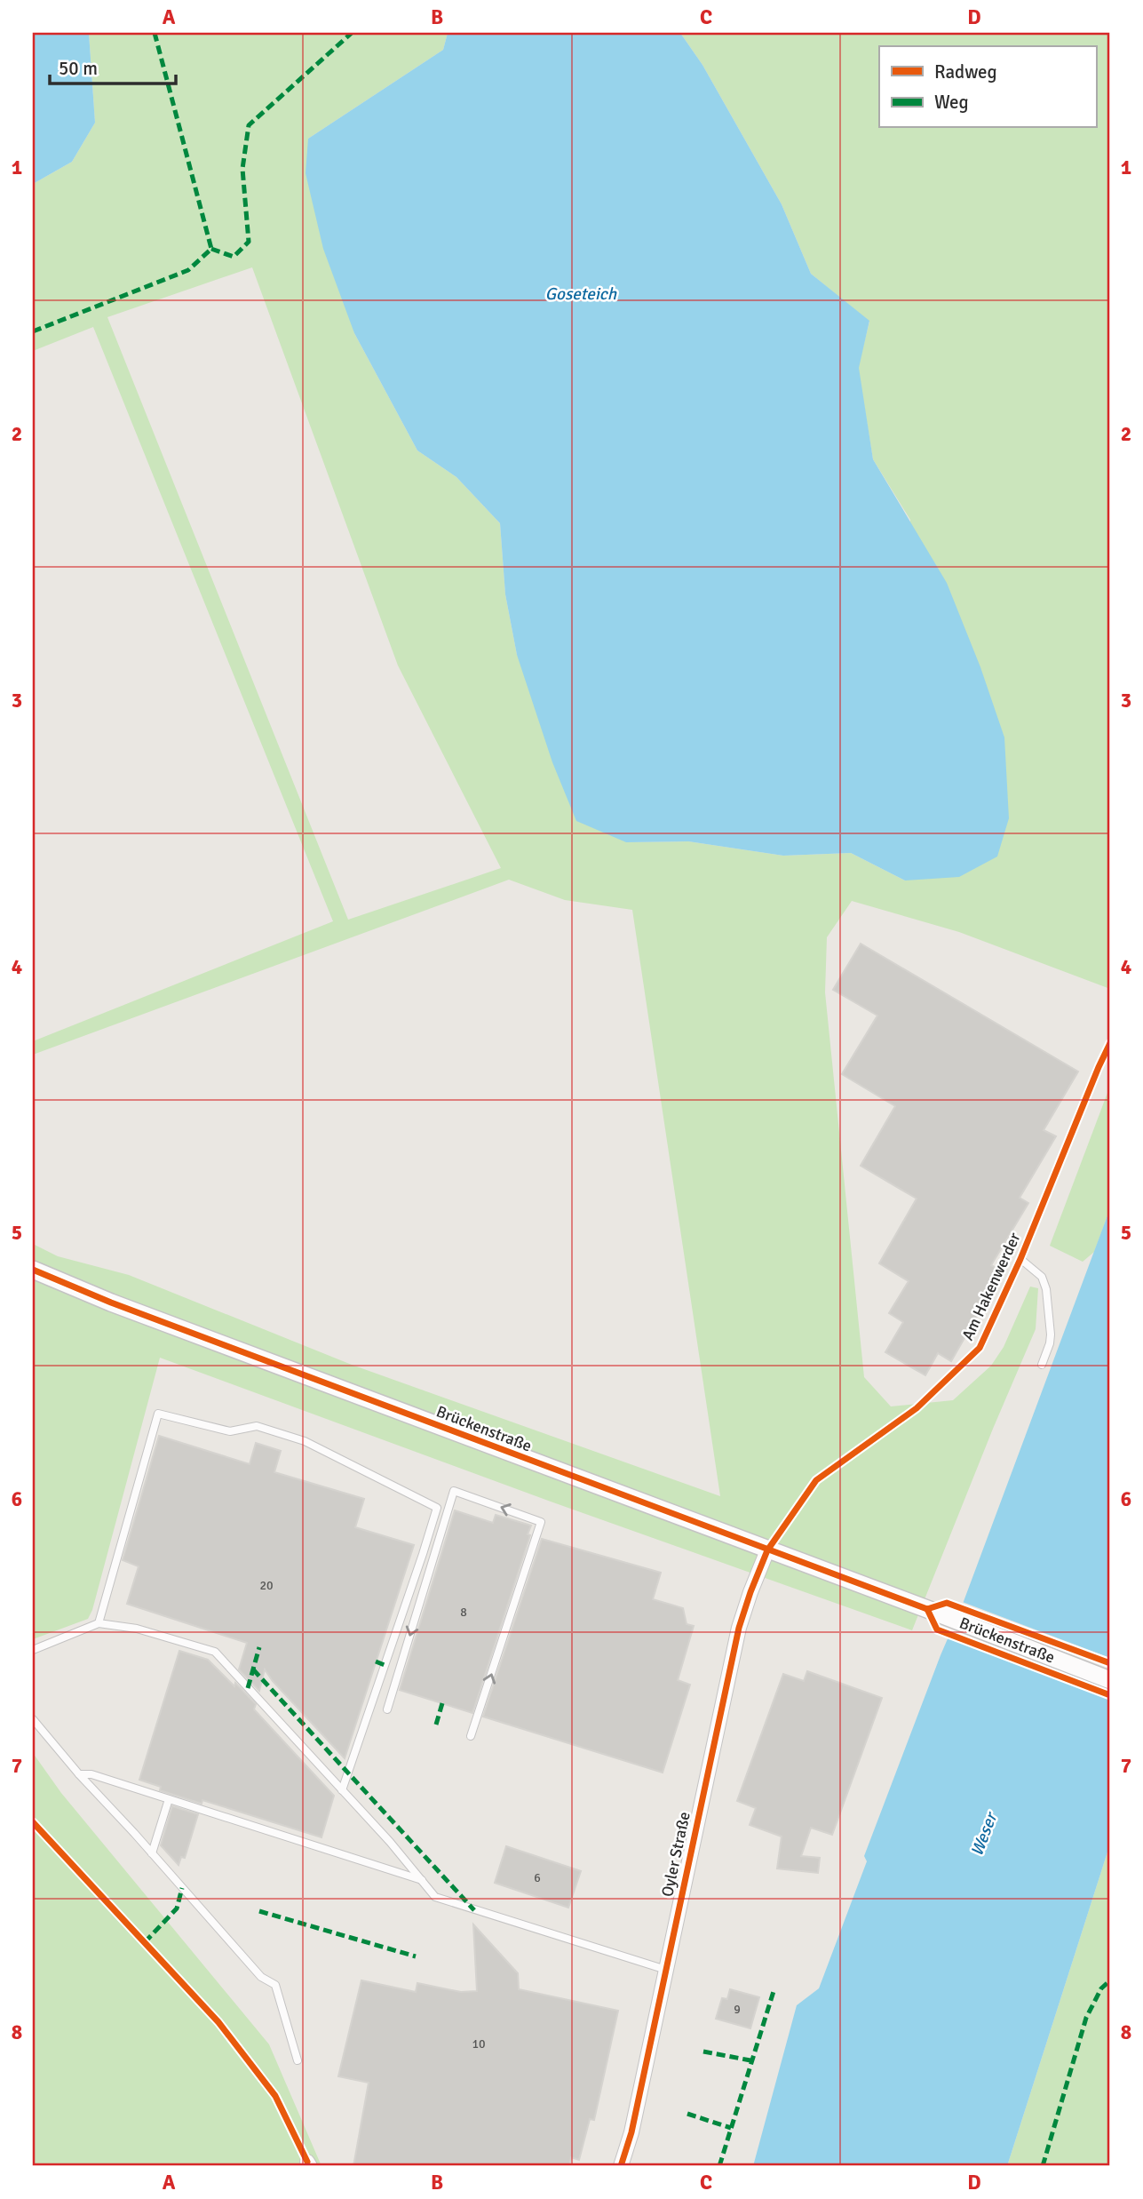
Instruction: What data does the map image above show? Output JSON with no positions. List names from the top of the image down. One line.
{"streets":{"street":["Brückenstraße","Oyler Straße"],"lane":["Am Hakenwerder"]},"crossings":[["Am Hakenwerder","Brückenstraße"],["Am Hakenwerder","Oyler Straße"],["Brückenstraße","Oyler Straße"]],"water":["Goseteich","Weser"],"house_numbers":["20","8","6","9","10"],"legend":["Radweg","Weg"],"scale_bar":"50 m","grid":{"columns":["A","B","C","D"],"rows":["1","2","3","4","5","6","7","8"]}}
